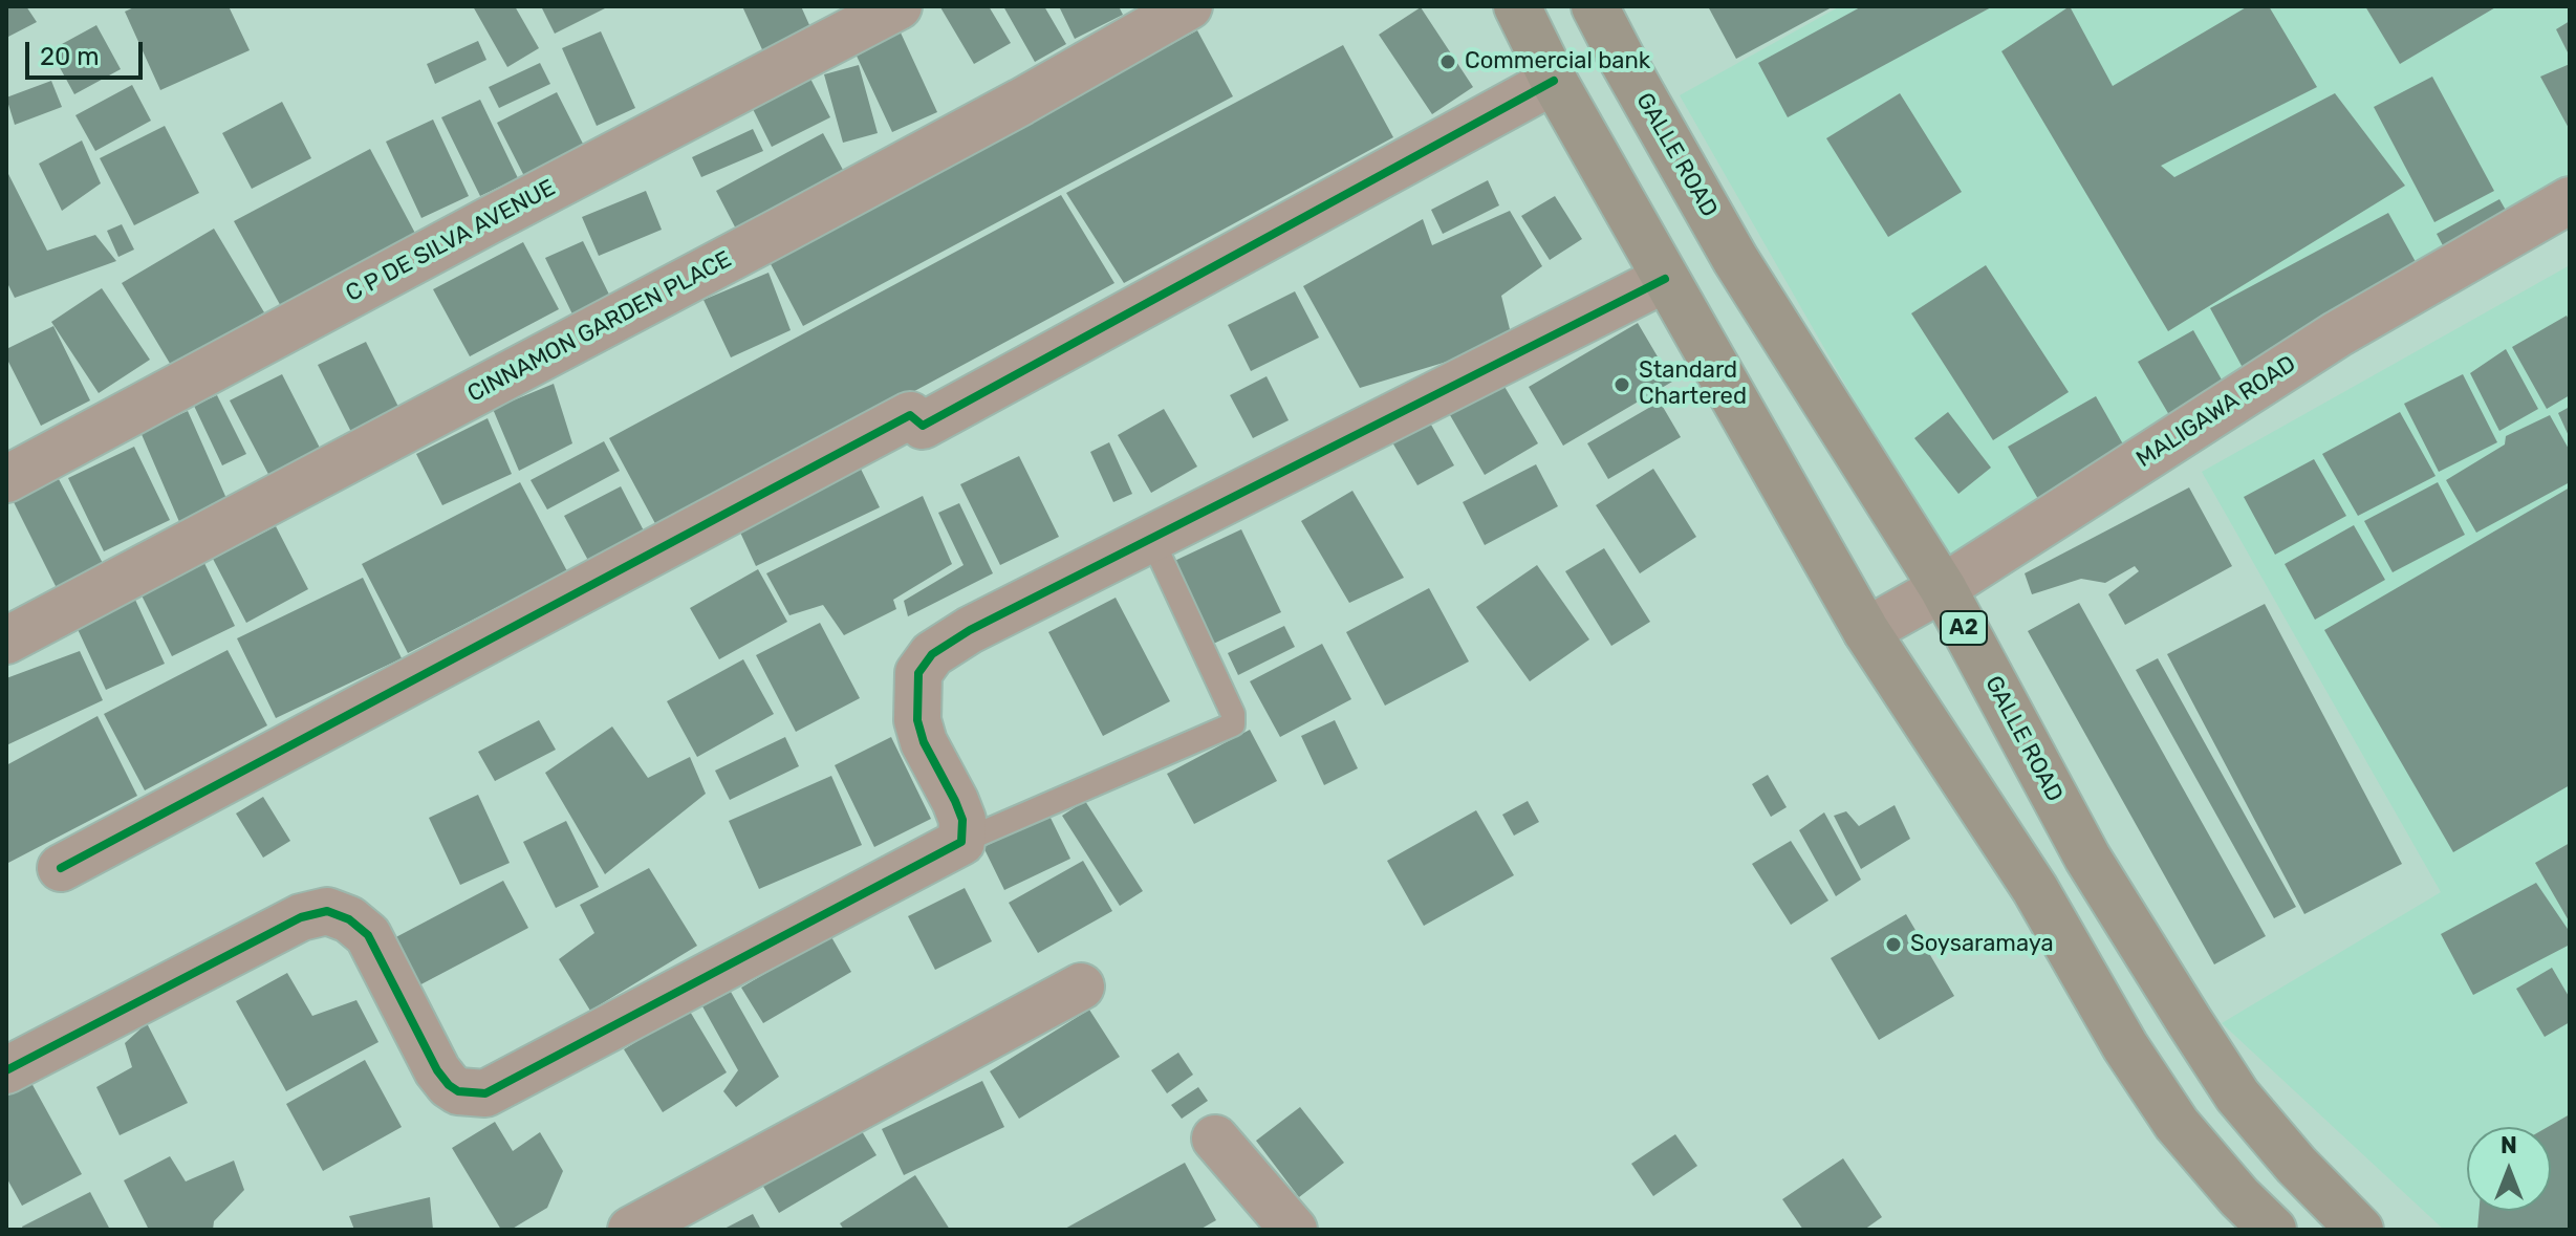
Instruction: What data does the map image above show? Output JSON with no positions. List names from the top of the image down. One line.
{"streets":{"highway":["GALLE ROAD","A2"],"street":["C P DE SILVA AVENUE","CINNAMON GARDEN PLACE","MALIGAWA ROAD"]},"crossings":[["GALLE ROAD","MALIGAWA ROAD"]],"places":["Commercial bank","Standard Chartered","Soysaramaya"],"scale_bar":"20 m","north":"top"}
